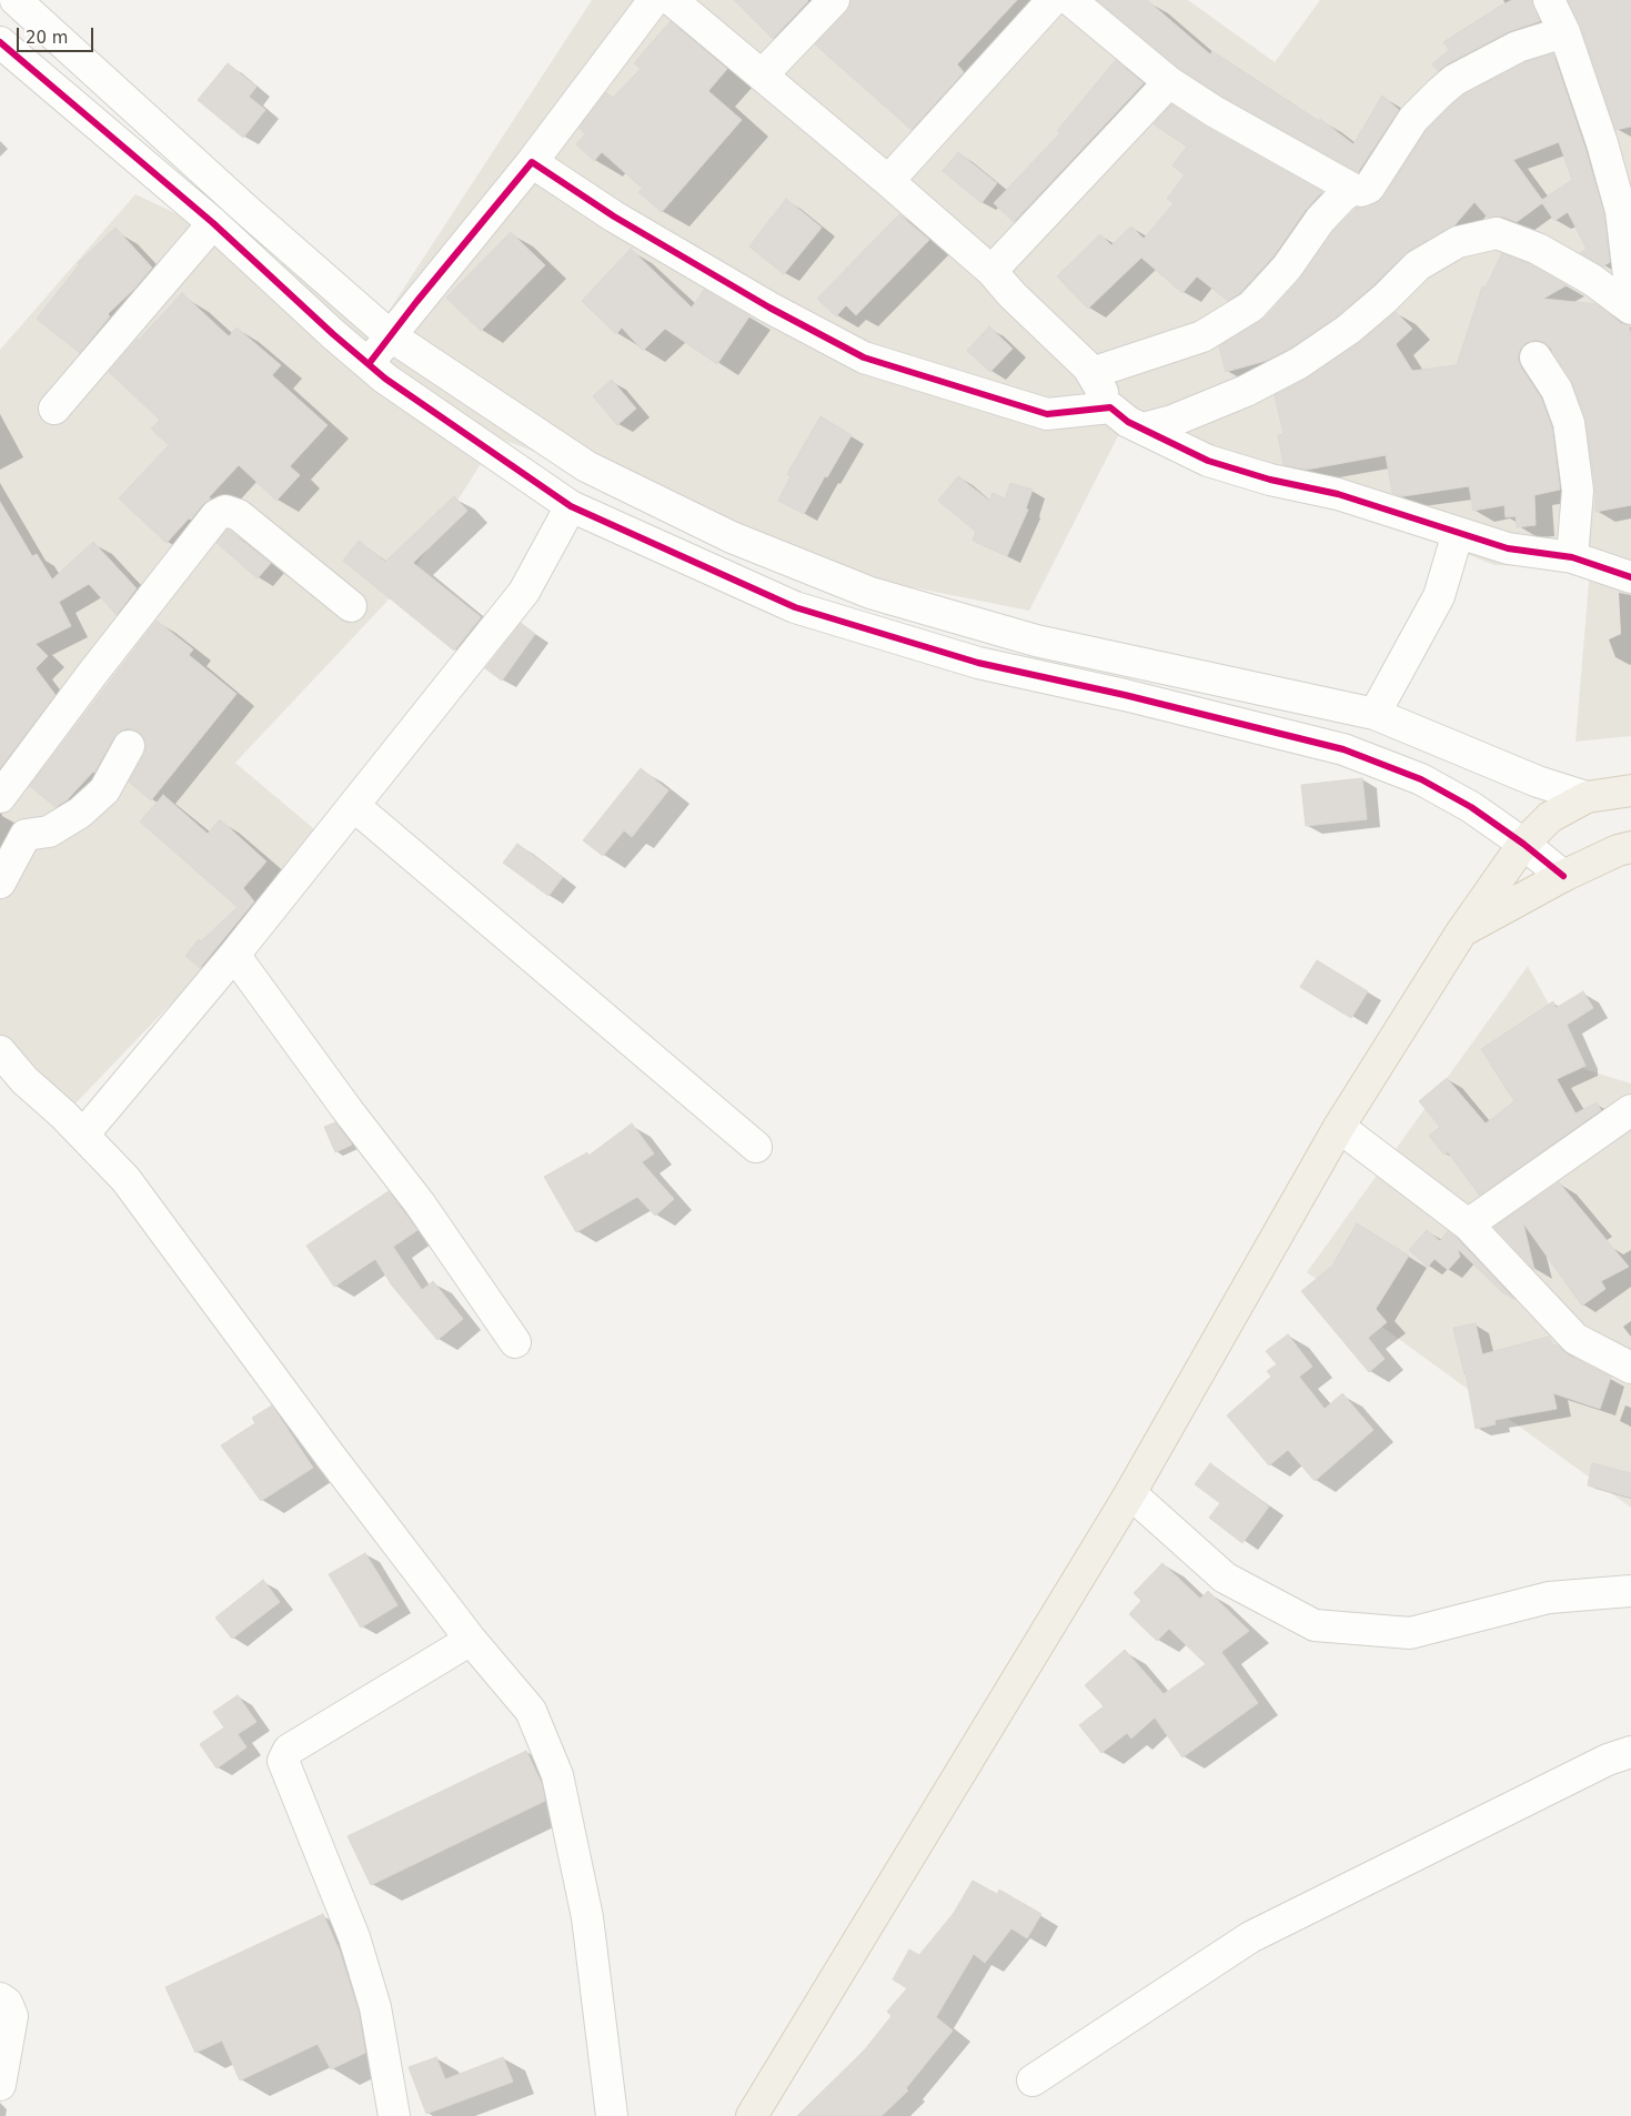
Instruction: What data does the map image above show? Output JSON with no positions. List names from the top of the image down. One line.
{"scale_bar":"20 m"}
